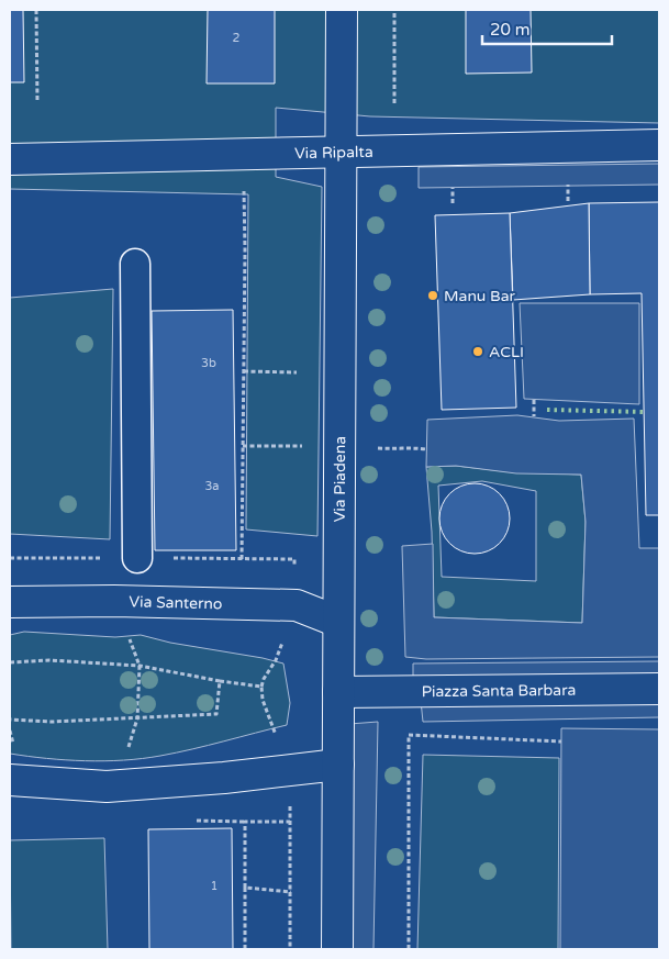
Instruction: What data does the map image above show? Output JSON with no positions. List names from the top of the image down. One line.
{"streets":{"street":["Via Ripalta","Via Piadena","Via Santerno","Piazza Santa Barbara"]},"crossings":[["Via Ripalta","Via Piadena"],["Via Piadena","Via Santerno"],["Via Piadena","Piazza Santa Barbara"]],"places":["Manu Bar","ACLI"],"house_numbers":["2","3b","3a","1"],"scale_bar":"20 m"}
